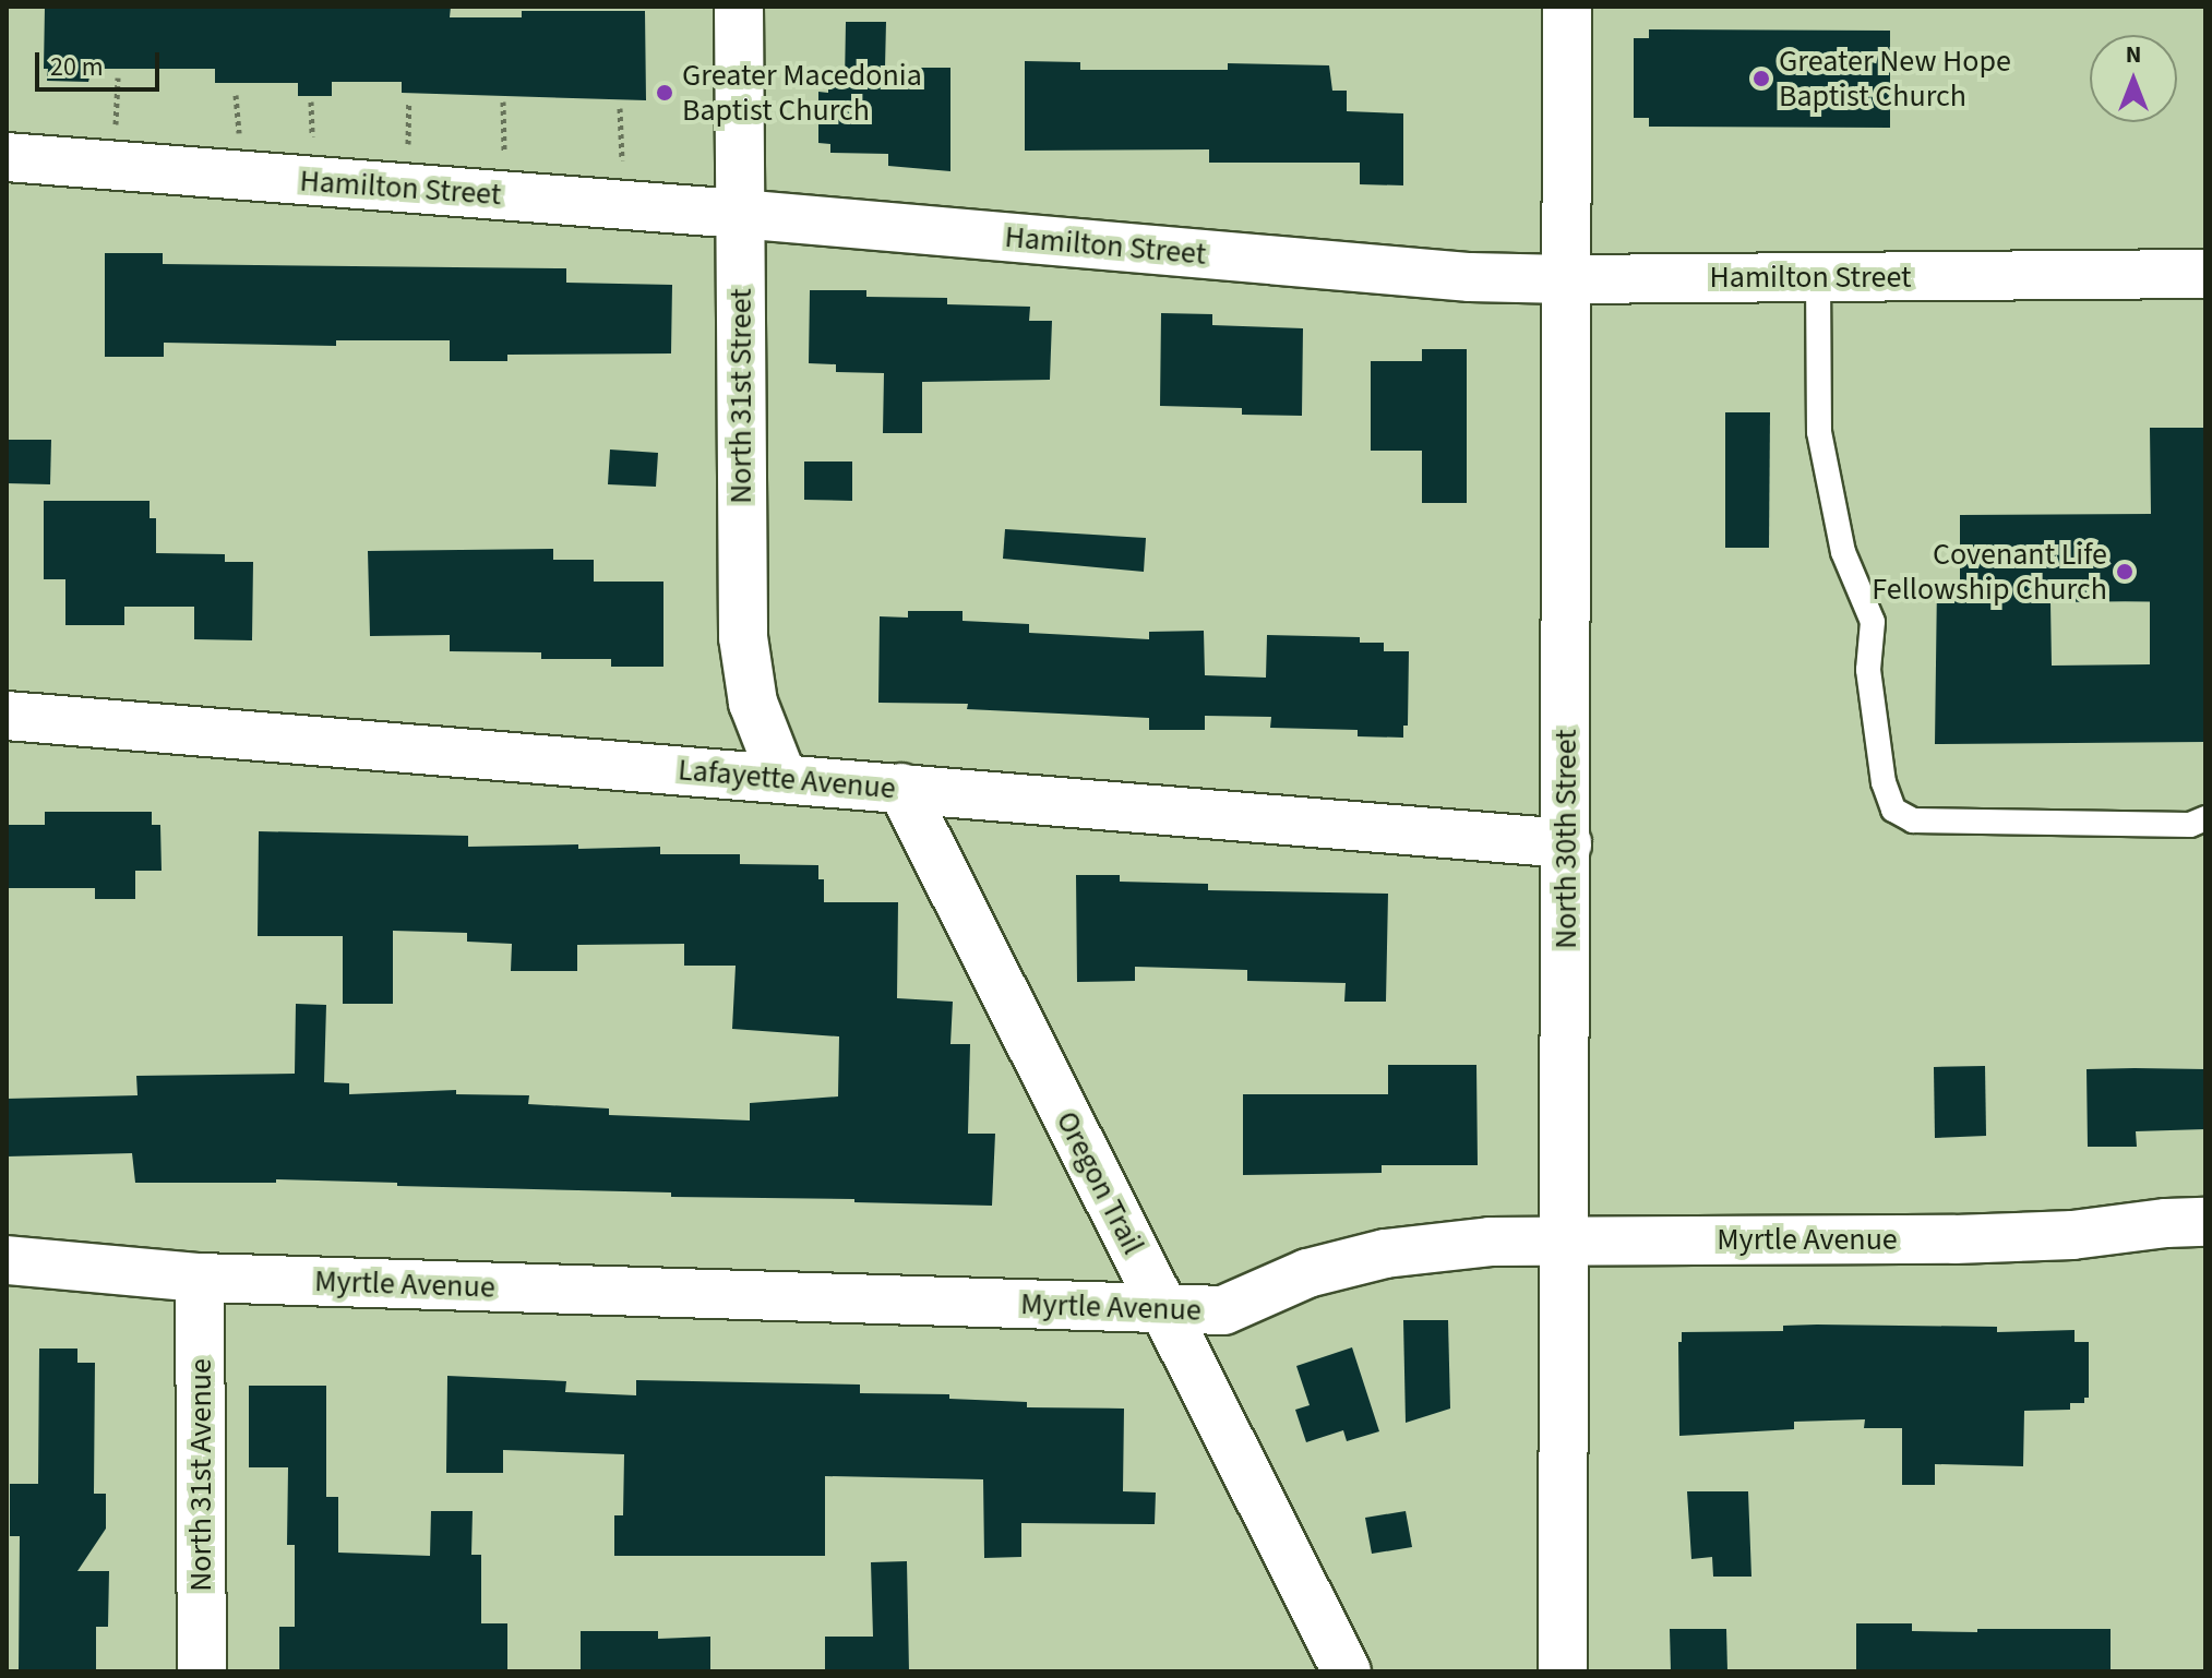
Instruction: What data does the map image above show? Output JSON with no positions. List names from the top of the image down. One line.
{"streets":{"street":["Hamilton Street","North 31st Street","Lafayette Avenue","North 30th Street","Oregon Trail","Myrtle Avenue","North 31st Avenue"]},"crossings":[["Hamilton Street","North 31st Street"],["Hamilton Street","North 30th Street"],["North 31st Street","Lafayette Avenue"],["Lafayette Avenue","North 30th Street"],["Lafayette Avenue","Oregon Trail"],["North 30th Street","Myrtle Avenue"],["Oregon Trail","Myrtle Avenue"],["Myrtle Avenue","North 31st Avenue"]],"places":["Greater New Hope Baptist Church","Greater Macedonia Baptist Church","Covenant Life Fellowship Church"],"scale_bar":"20 m","north":"top"}
